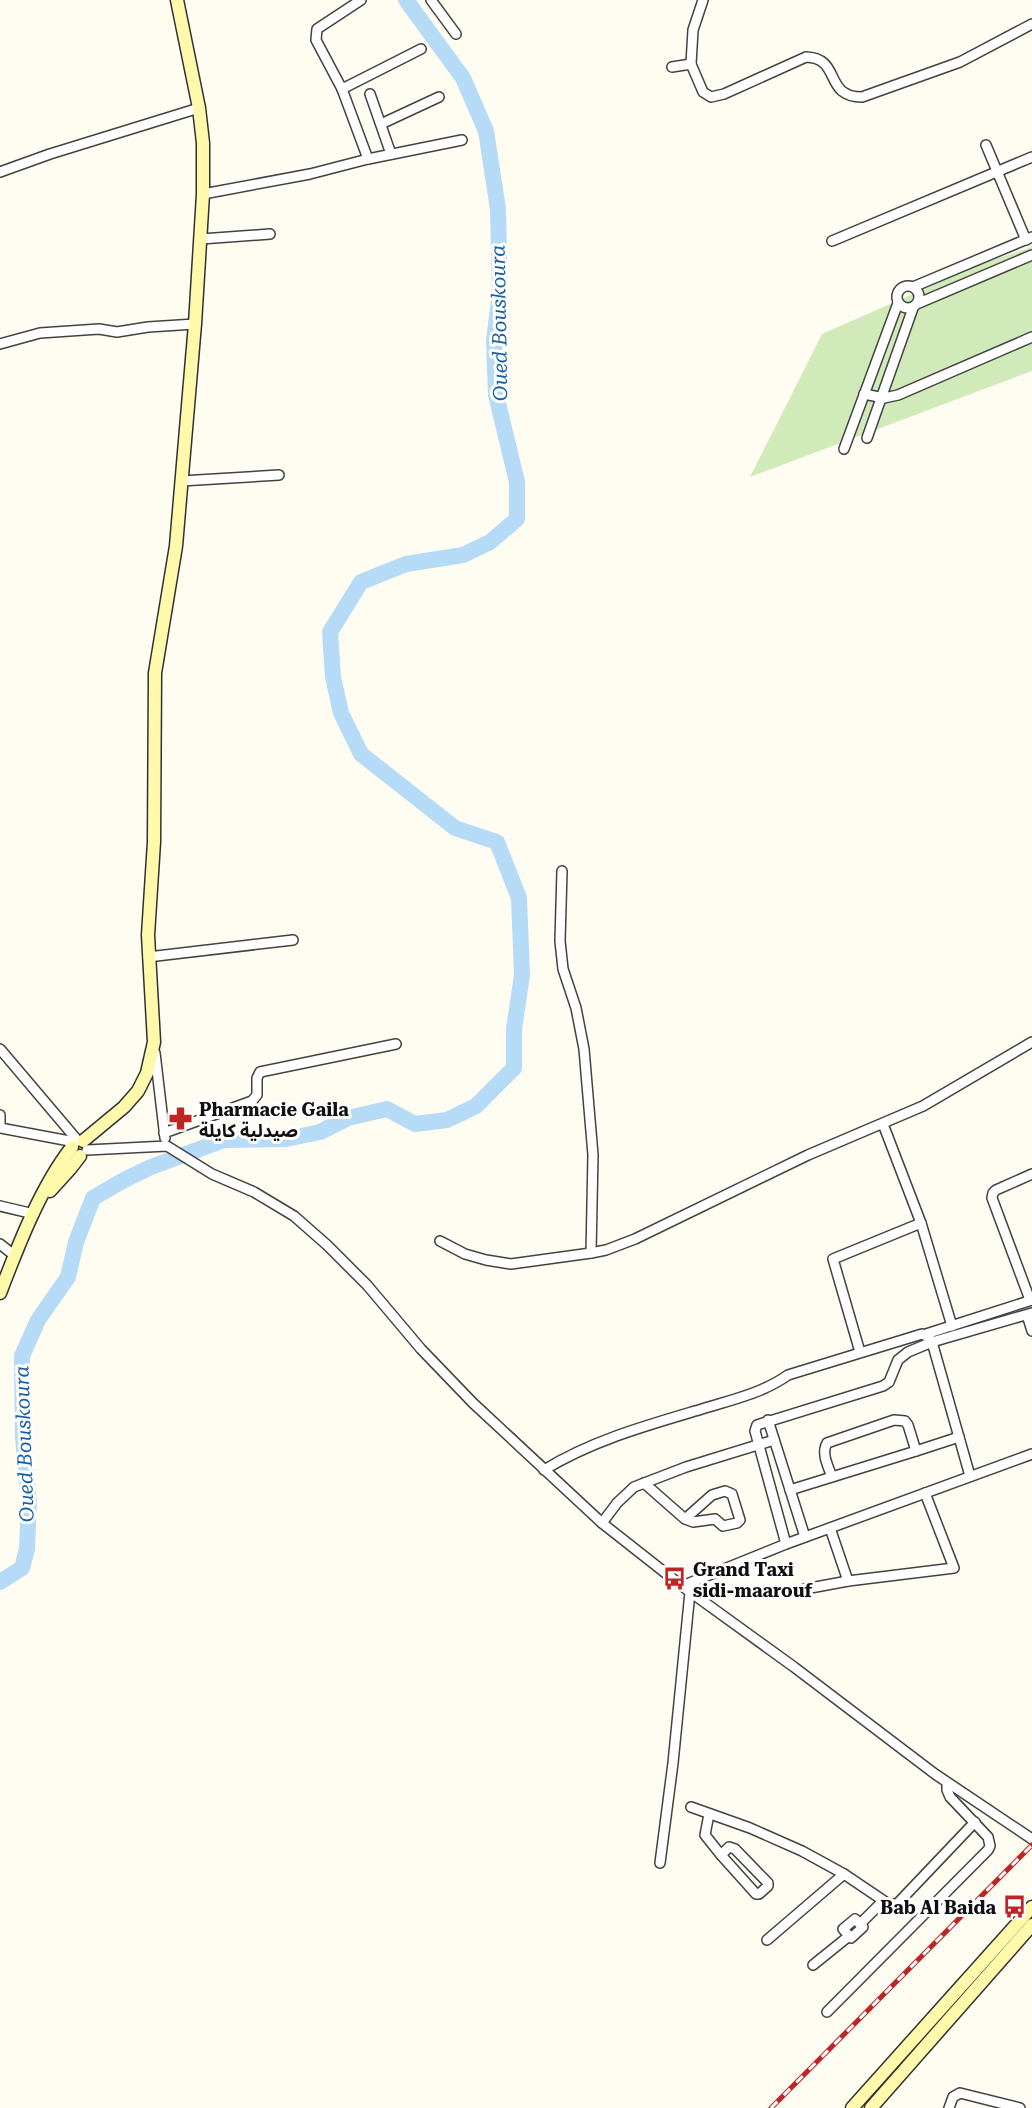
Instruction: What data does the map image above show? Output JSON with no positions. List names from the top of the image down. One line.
{"water":["Oued Bouskoura"],"places":{"pharmacy":["Pharmacie Gaila صيدلية كايلة"],"bus stop":["Grand Taxi sidi-maarouf","Bab Al Baida"]}}
